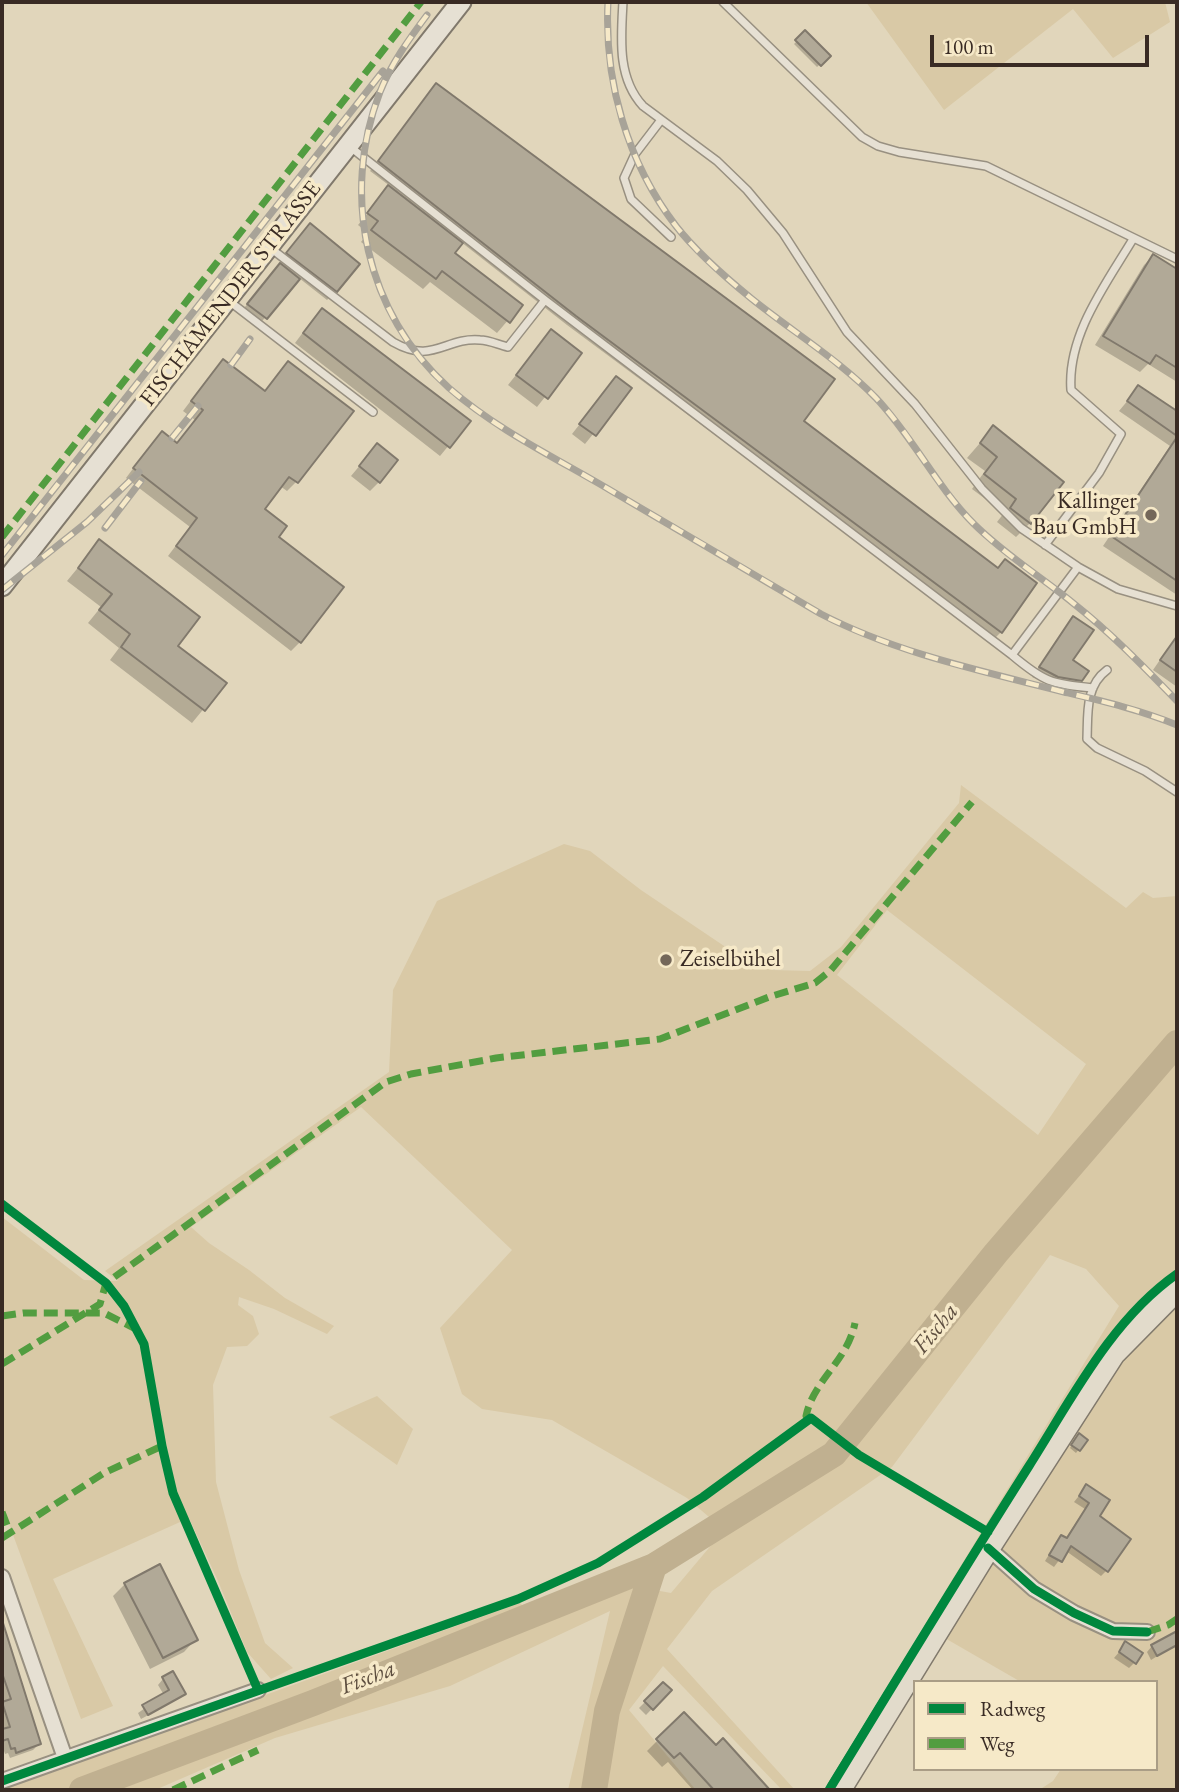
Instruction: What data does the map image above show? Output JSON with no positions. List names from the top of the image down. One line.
{"streets":{"main road":["FISCHAMENDER STRASSE"]},"water":["Fischa"],"places":["Kallinger Bau GmbH","Zeiselbühel"],"legend":["Radweg","Weg"],"scale_bar":"100 m"}
